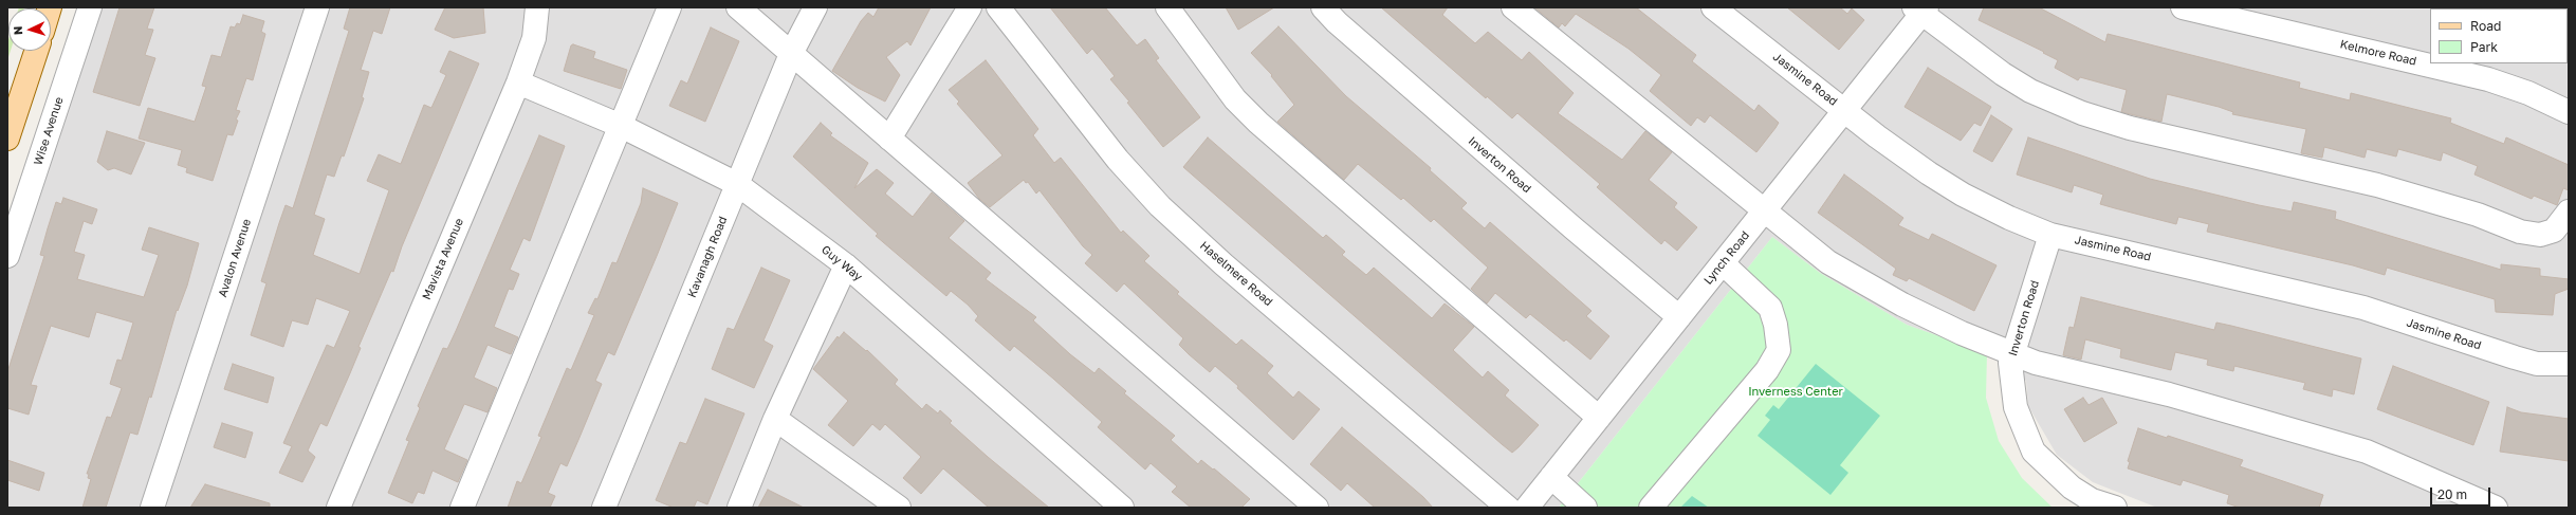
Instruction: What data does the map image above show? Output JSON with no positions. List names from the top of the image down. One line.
{"streets":{"street":["Kelmore Road","Jasmine Road","Wise Avenue","Inverton Road","Kavanagh Road","Avalon Avenue","Lynch Road","Mavista Avenue","Guy Way","Haselmere Road"]},"crossings":[["Jasmine Road","Inverton Road"],["Jasmine Road","Lynch Road"],["Inverton Road","Lynch Road"],["Kavanagh Road","Guy Way"],["Mavista Avenue","Guy Way"]],"parks":["Inverness Center"],"legend":["Road","Park"],"scale_bar":"20 m","north":"left"}
